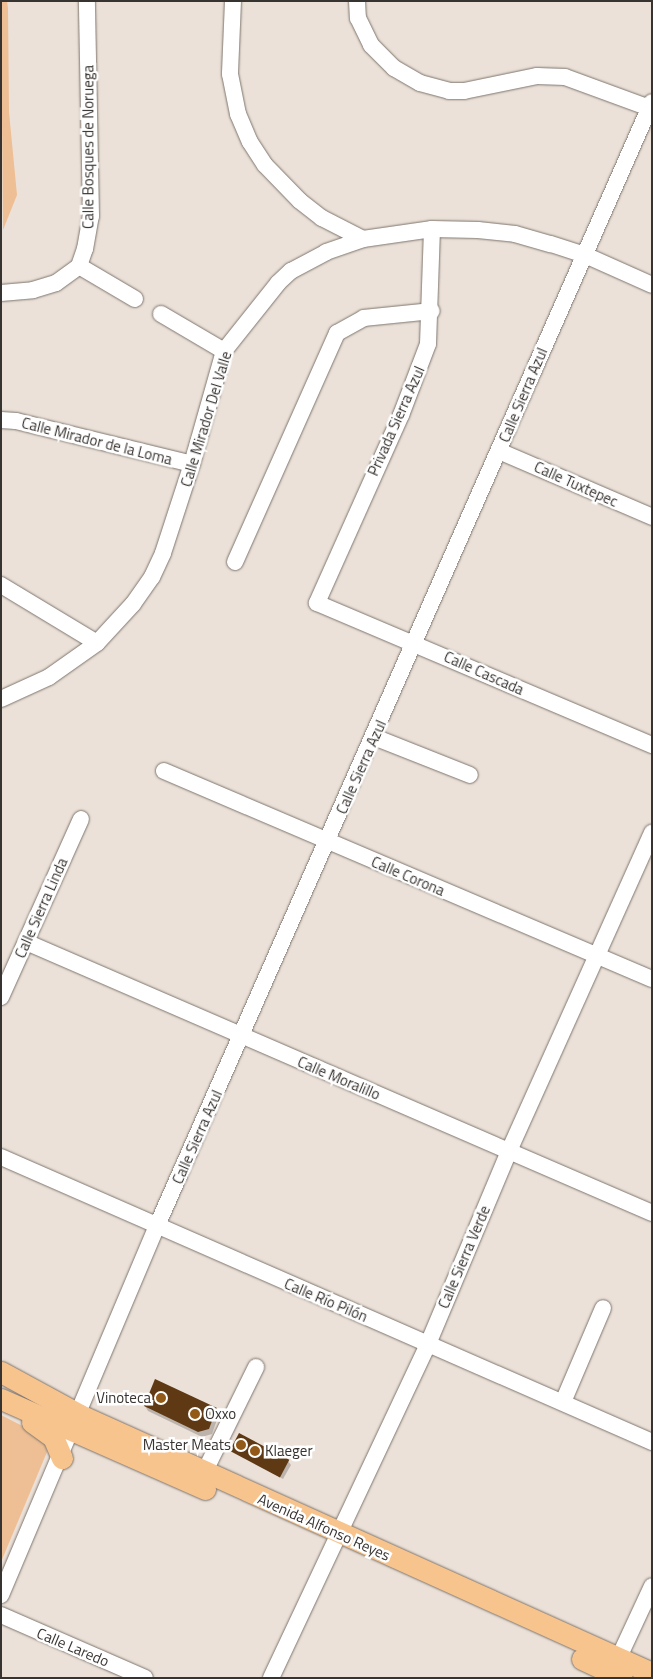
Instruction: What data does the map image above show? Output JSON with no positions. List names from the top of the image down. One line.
{"streets":{"main road":["Avenida Alfonso Reyes"],"street":["Calle Bosques de Noruega","Calle Sierra Azul","Calle Mirador Del Valle","Privada Sierra Azul","Calle Mirador de la Loma","Calle Tuxtepec","Calle Cascada","Calle Corona","Calle Sierra Linda","Calle Moralillo","Calle Sierra Verde","Calle Río Pilón","Calle Laredo"]},"crossings":[["Calle Sierra Azul","Calle Mirador Del Valle"],["Calle Sierra Azul","Calle Tuxtepec"],["Calle Sierra Azul","Calle Cascada"],["Calle Sierra Azul","Calle Corona"],["Calle Sierra Azul","Calle Moralillo"],["Calle Sierra Azul","Calle Río Pilón"],["Calle Sierra Azul","Avenida Alfonso Reyes"],["Calle Mirador Del Valle","Privada Sierra Azul"],["Calle Mirador Del Valle","Calle Mirador de la Loma"],["Privada Sierra Azul","Calle Cascada"],["Calle Corona","Calle Sierra Verde"],["Calle Sierra Linda","Calle Moralillo"],["Calle Moralillo","Calle Sierra Verde"],["Calle Sierra Verde","Calle Río Pilón"],["Calle Sierra Verde","Avenida Alfonso Reyes"]],"places":["Vinoteca","Oxxo","Master Meats","Klaeger"]}
